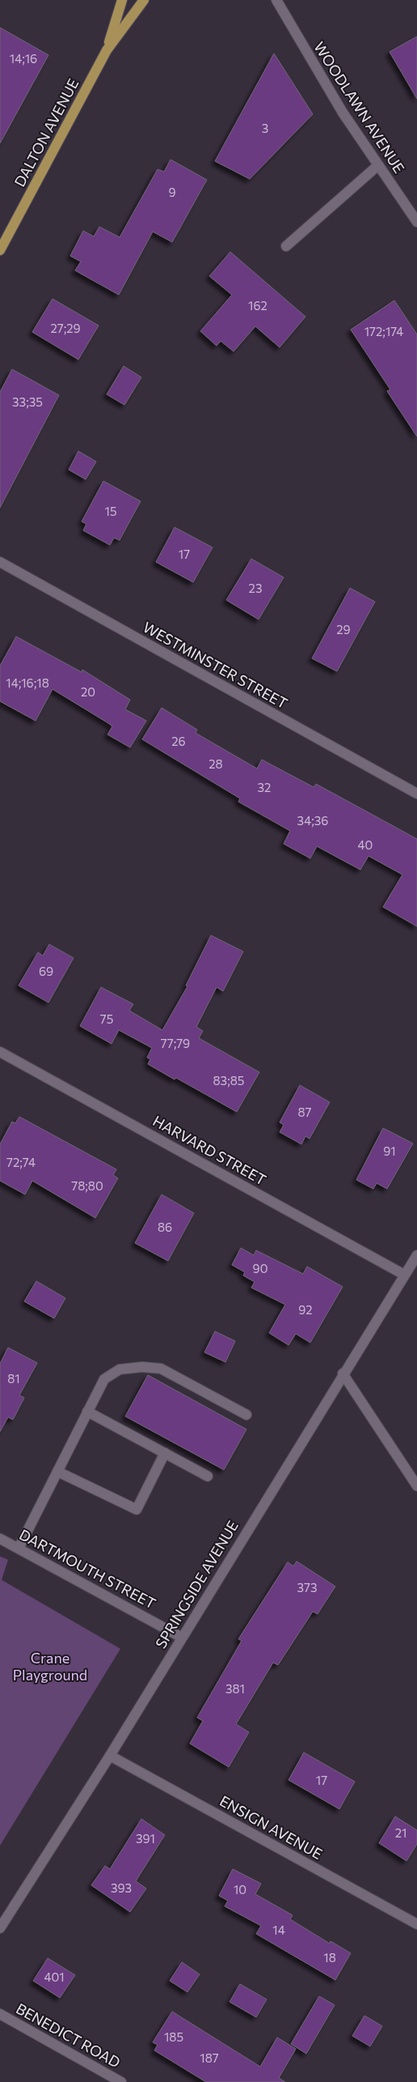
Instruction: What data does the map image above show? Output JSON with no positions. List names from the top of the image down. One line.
{"streets":{"main road":["DALTON AVENUE"],"street":["WOODLAWN AVENUE","WESTMINSTER STREET","HARVARD STREET","DARTMOUTH STREET","SPRINGSIDE AVENUE","ENSIGN AVENUE","BENEDICT ROAD"]},"crossings":[["HARVARD STREET","SPRINGSIDE AVENUE"],["DARTMOUTH STREET","SPRINGSIDE AVENUE"],["SPRINGSIDE AVENUE","ENSIGN AVENUE"]],"parks":["Crane Playground"],"house_numbers":["14;16","3","9","162","27;29","172;174","33;35","15","17","23","29","14;16;18","20","26","28","32","34;36","40","69","75","77;79","83;85","87","91","72;74","78;80","86","90","92","81","373","381","17","21","391","393","10","14","18","401","185","187"]}
